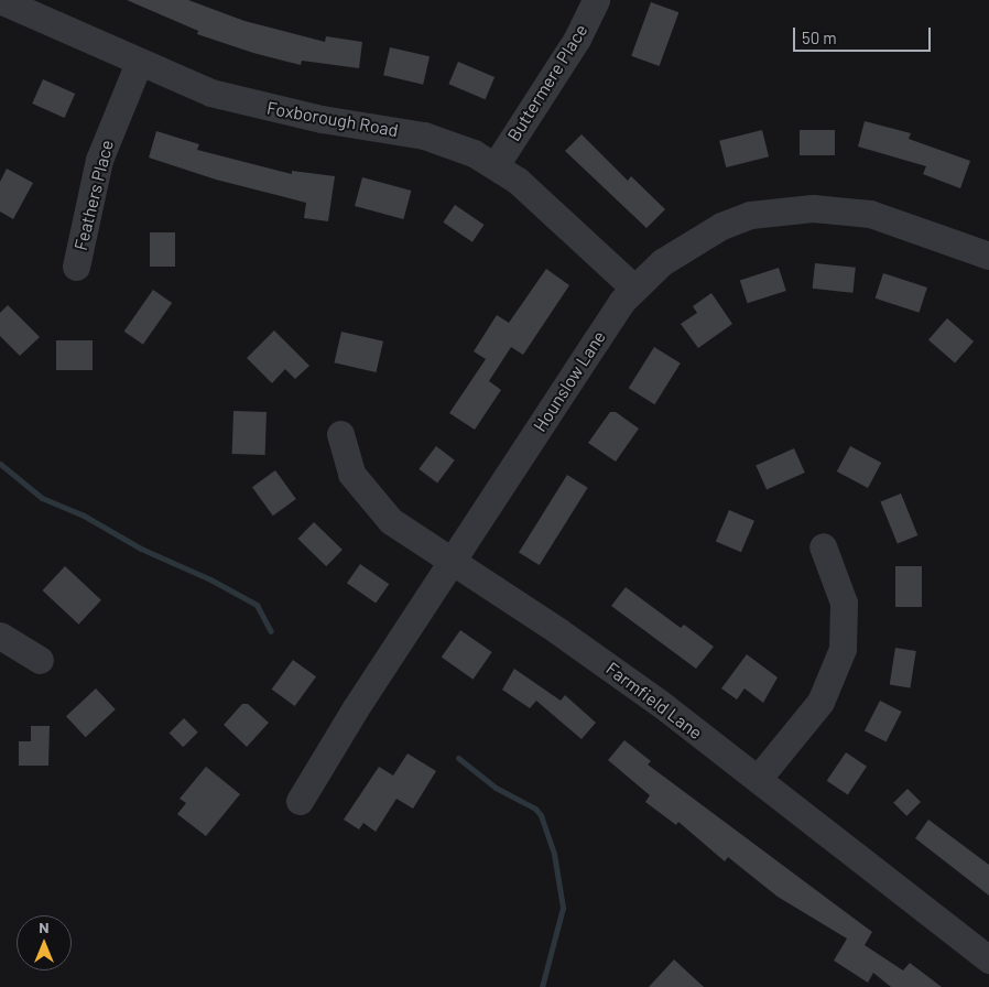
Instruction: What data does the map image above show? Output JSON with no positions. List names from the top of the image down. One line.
{"streets":{"street":["Buttermere Place","Foxborough Road","Feathers Place","Hounslow Lane","Farmfield Lane"]},"crossings":[["Buttermere Place","Foxborough Road"],["Foxborough Road","Feathers Place"],["Foxborough Road","Hounslow Lane"],["Hounslow Lane","Farmfield Lane"]],"scale_bar":"50 m","north":"top"}
